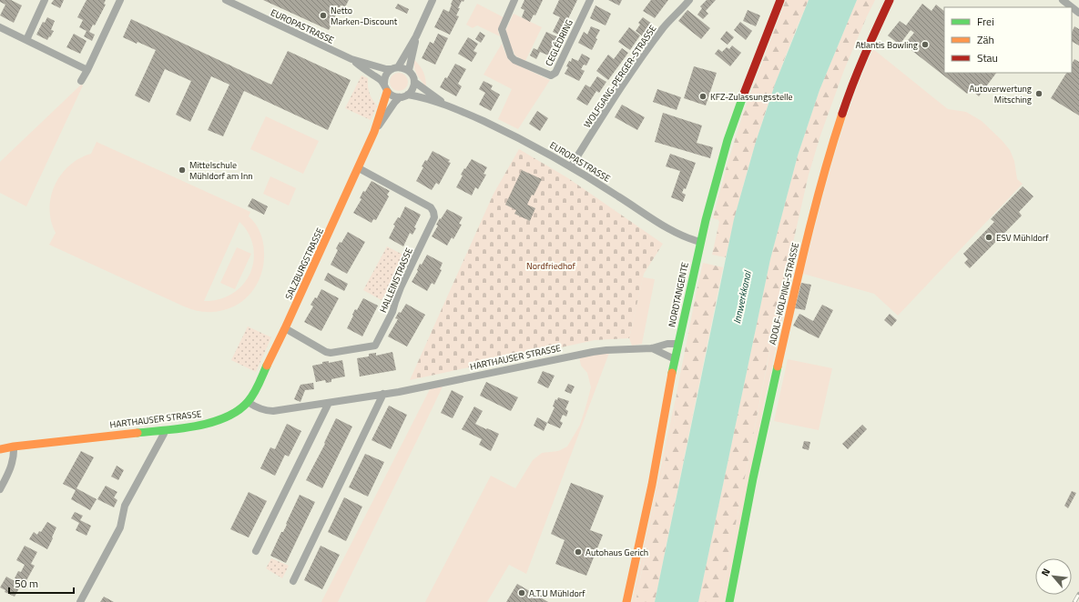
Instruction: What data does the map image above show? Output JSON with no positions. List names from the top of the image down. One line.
{"streets":{"street":["EUROPASTRASSE","CEGLÉDRING","WOLFGANG-PERGER-STRASSE","SALZBURGSTRASSE","HALLEINSTRASSE","ADOLF-KOLPING-STRASSE","NORDTANGENTE","HARTHAUSER STRASSE"]},"crossings":[["EUROPASTRASSE","WOLFGANG-PERGER-STRASSE"],["EUROPASTRASSE","SALZBURGSTRASSE"],["EUROPASTRASSE","NORDTANGENTE"],["SALZBURGSTRASSE","HALLEINSTRASSE"],["SALZBURGSTRASSE","HARTHAUSER STRASSE"],["NORDTANGENTE","HARTHAUSER STRASSE"]],"water":["Innwerkkanal"],"parks":["Nordfriedhof"],"places":["Netto Marken-Discount","Atlantis Bowling","Autoverwertung Mitsching","KFZ-Zulassungsstelle","Mittelschule Mühldorf am Inn","ESV Mühldorf","Autohaus Gerich","A.T.U Mühldorf"],"legend":["Frei","Zäh","Stau"],"scale_bar":"50 m","north":"top left"}
